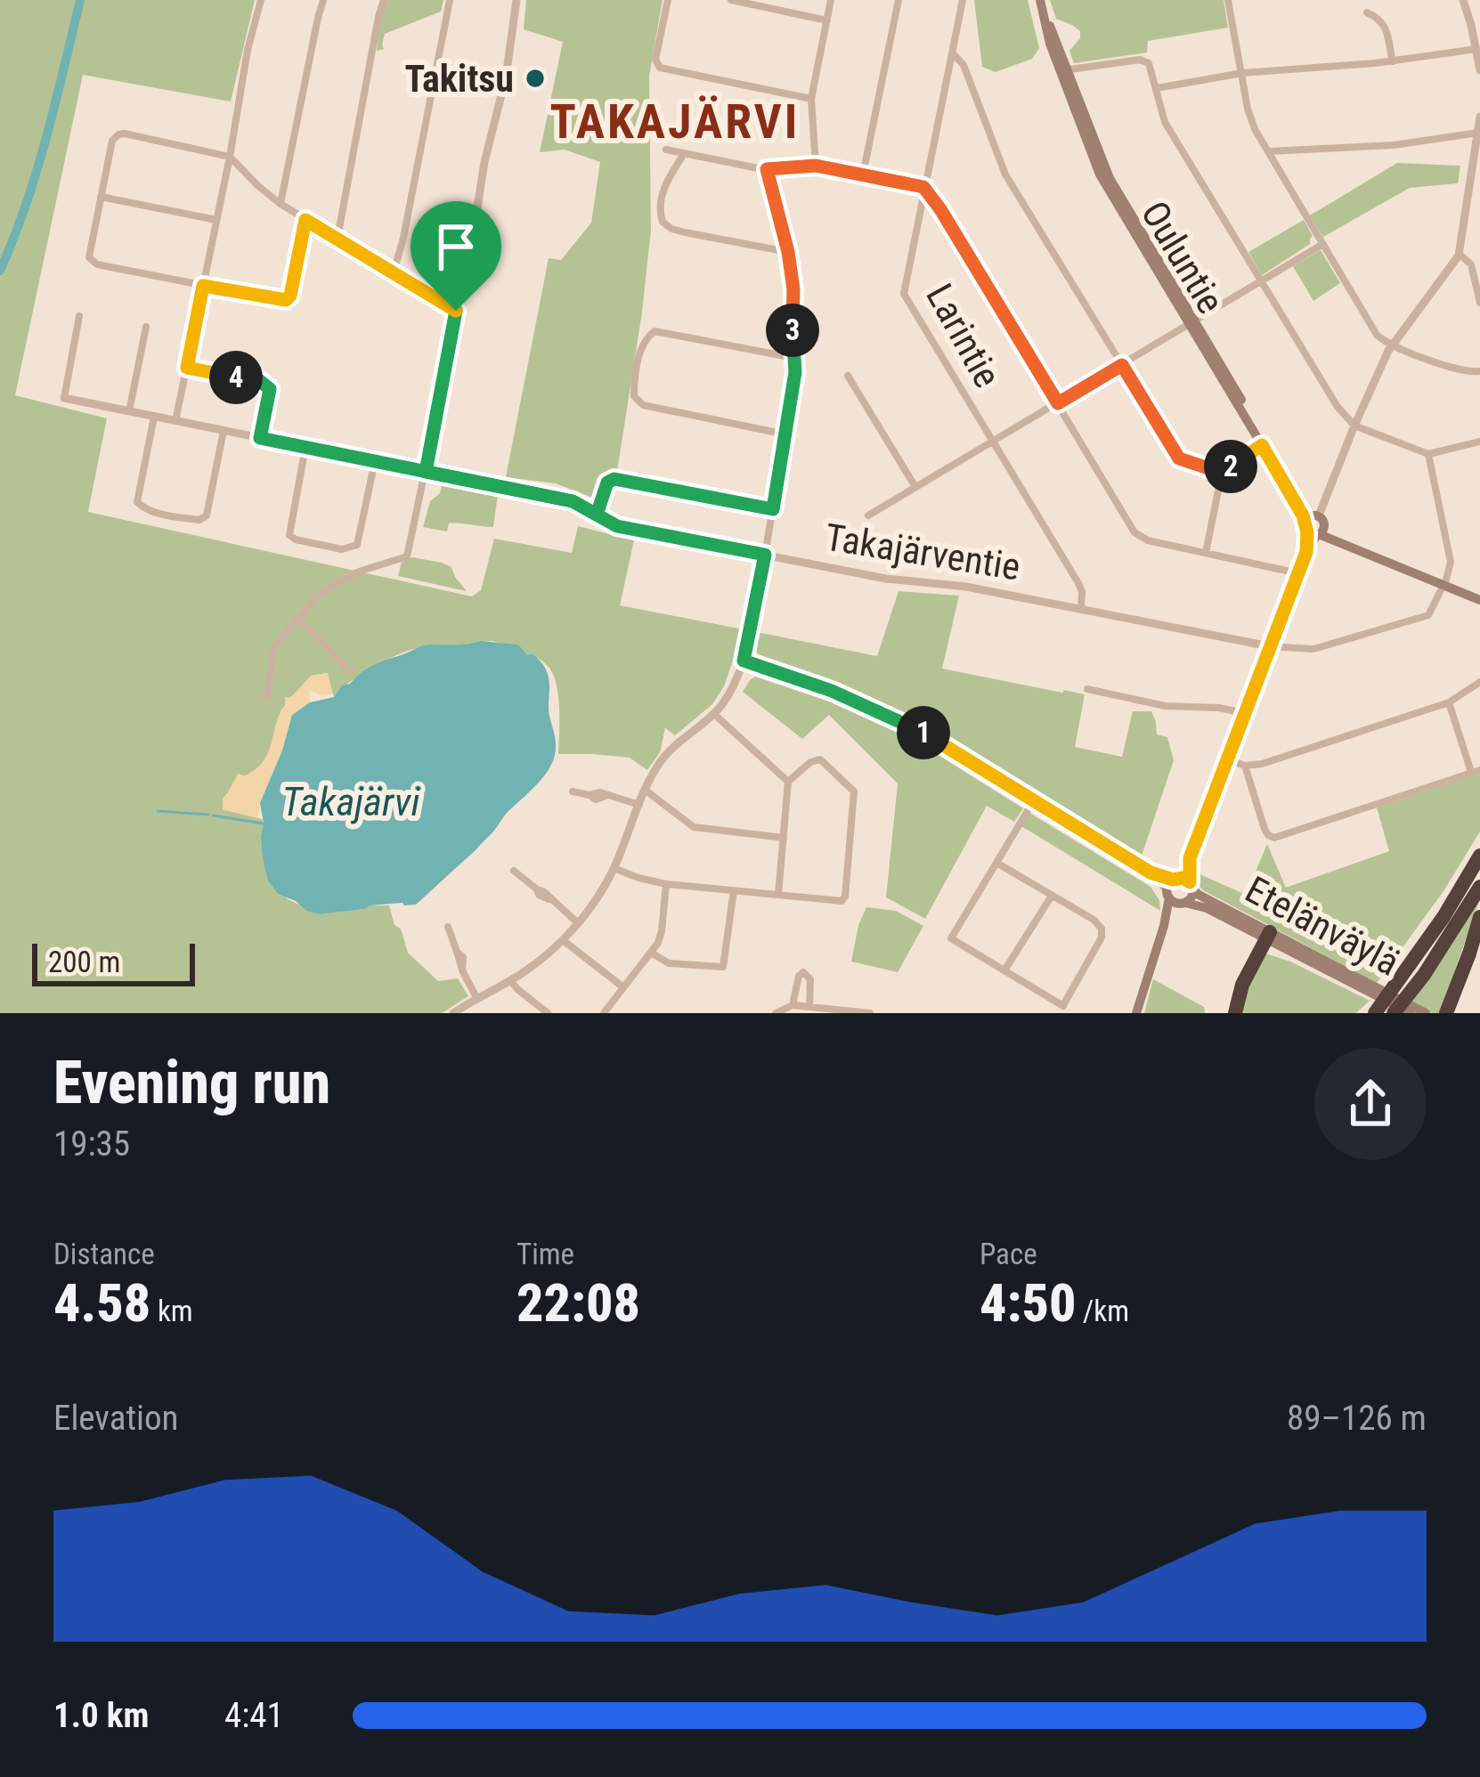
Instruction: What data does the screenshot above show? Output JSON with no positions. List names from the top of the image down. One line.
{"streets":{"main road":["Ouluntie","Etelänväylä"],"street":["Larintie","Takajärventie"]},"crossings":[["Ouluntie","Takajärventie"],["Larintie","Takajärventie"]],"districts":["TAKAJÄRVI"],"water":["Takajärvi"],"places":["Takitsu"],"scale_bar":"200 m","page":{"pins":["3","4","2","1"],"scale":"200 m","heading":["Evening run","19:35"],"stats":[["Distance","4.58 km"],["Time","22:08"],["Pace","4:50 /km"]],"chart":["Elevation","89–126 m"],"list":[{"name":"1.0 km","note":"4:41"}]}}
